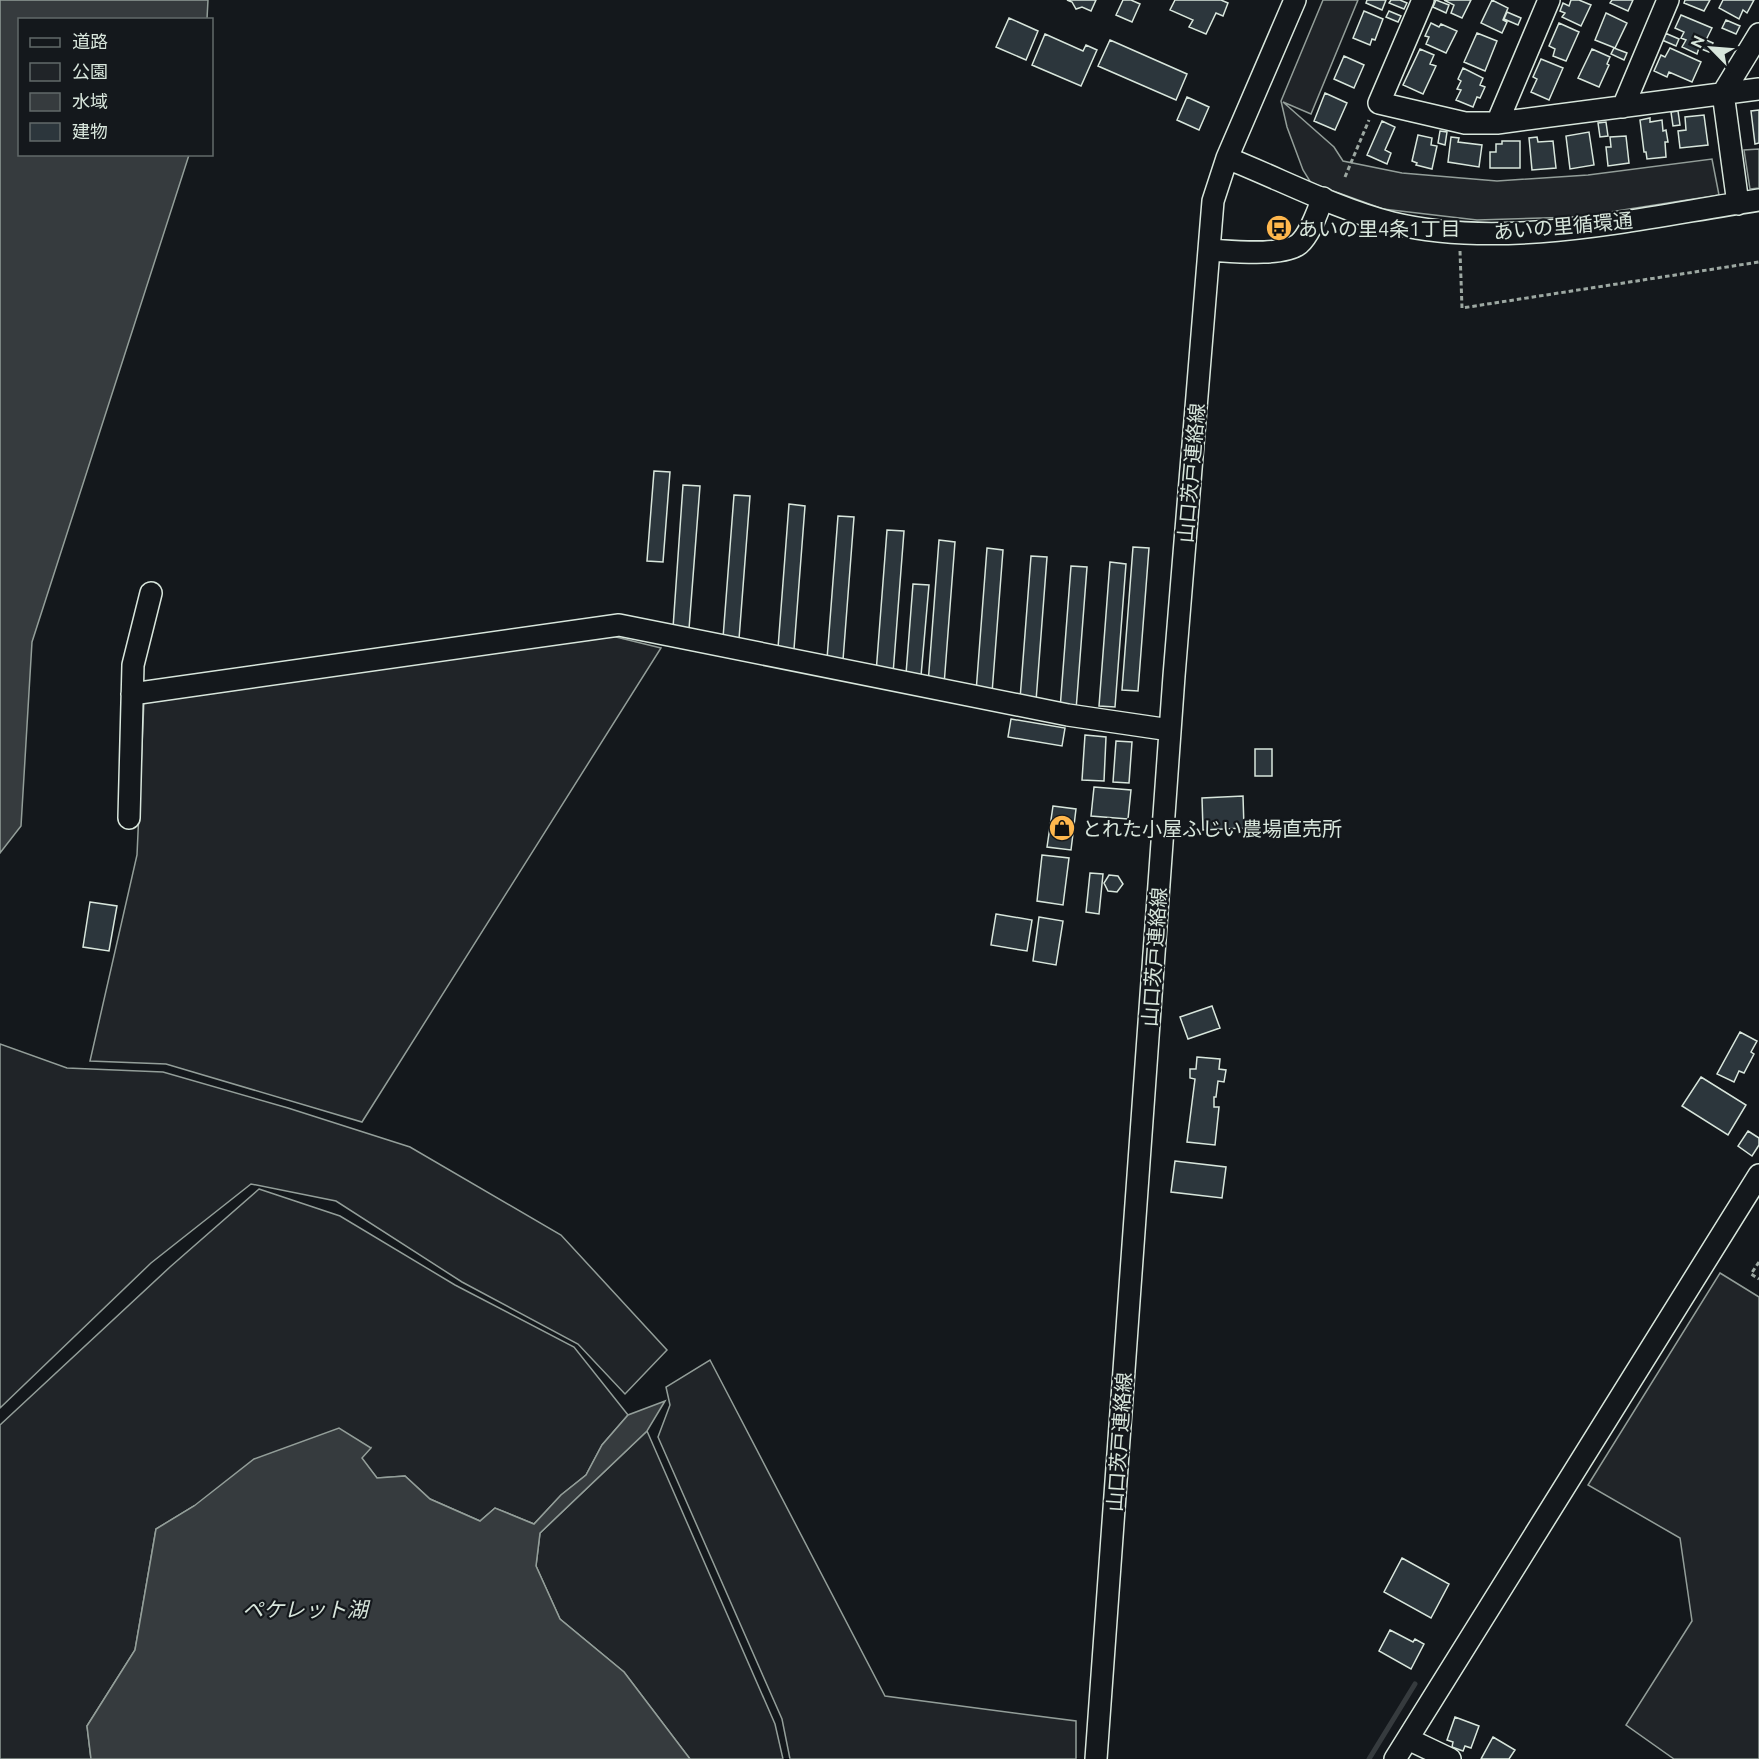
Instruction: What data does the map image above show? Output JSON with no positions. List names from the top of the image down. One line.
{"streets":{"street":["あいの里循環通","山口茨戸連絡線"]},"crossings":[["あいの里循環通","山口茨戸連絡線"]],"water":["ペケレット湖"],"places":{"bus stop":["あいの里4条1丁目"],"shop":["とれた小屋ふじい農場直売所"]},"legend":["道路","公園","水域","建物"],"north":"top left"}
